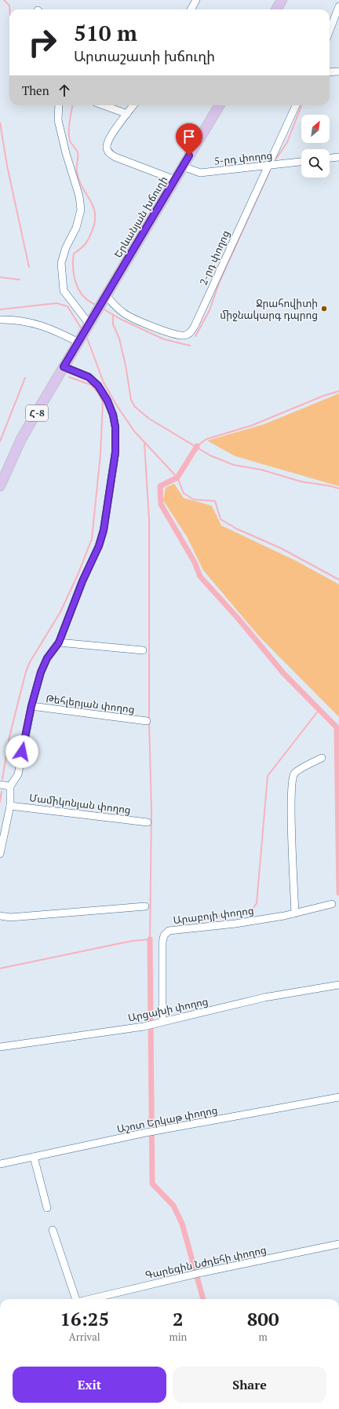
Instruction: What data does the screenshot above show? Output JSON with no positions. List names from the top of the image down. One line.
{"streets":{"main road":["Երևանյան խճուղի","Հ-8"],"street":["5-րդ փողոց","2-րդ փողոց","Թեհլերյան փողոց","Մամիկոնյան փողոց","Արաբոյի փողոց","Արցախի փողոց","Աշոտ Երկաթ փողոց","Գարեգին Նժդեհի փողոց"]},"crossings":[["5-րդ փողոց","Երևանյան խճուղի"],["5-րդ փողոց","2-րդ փողոց"],["Երևանյան խճուղի","2-րդ փողոց"],["Երևանյան խճուղի","Հ-8"],["Արաբոյի փողոց","Արցախի փողոց"]],"places":["Ջրահովիտի միջնակարգ դպրոց"],"north":"top right","page":{"turn":["510 m","Արտաշատի խճուղի"],"then":"Then","eta":["16:25","Arrival","2","min","800","m"],"buttons":["Exit","Share"]}}
